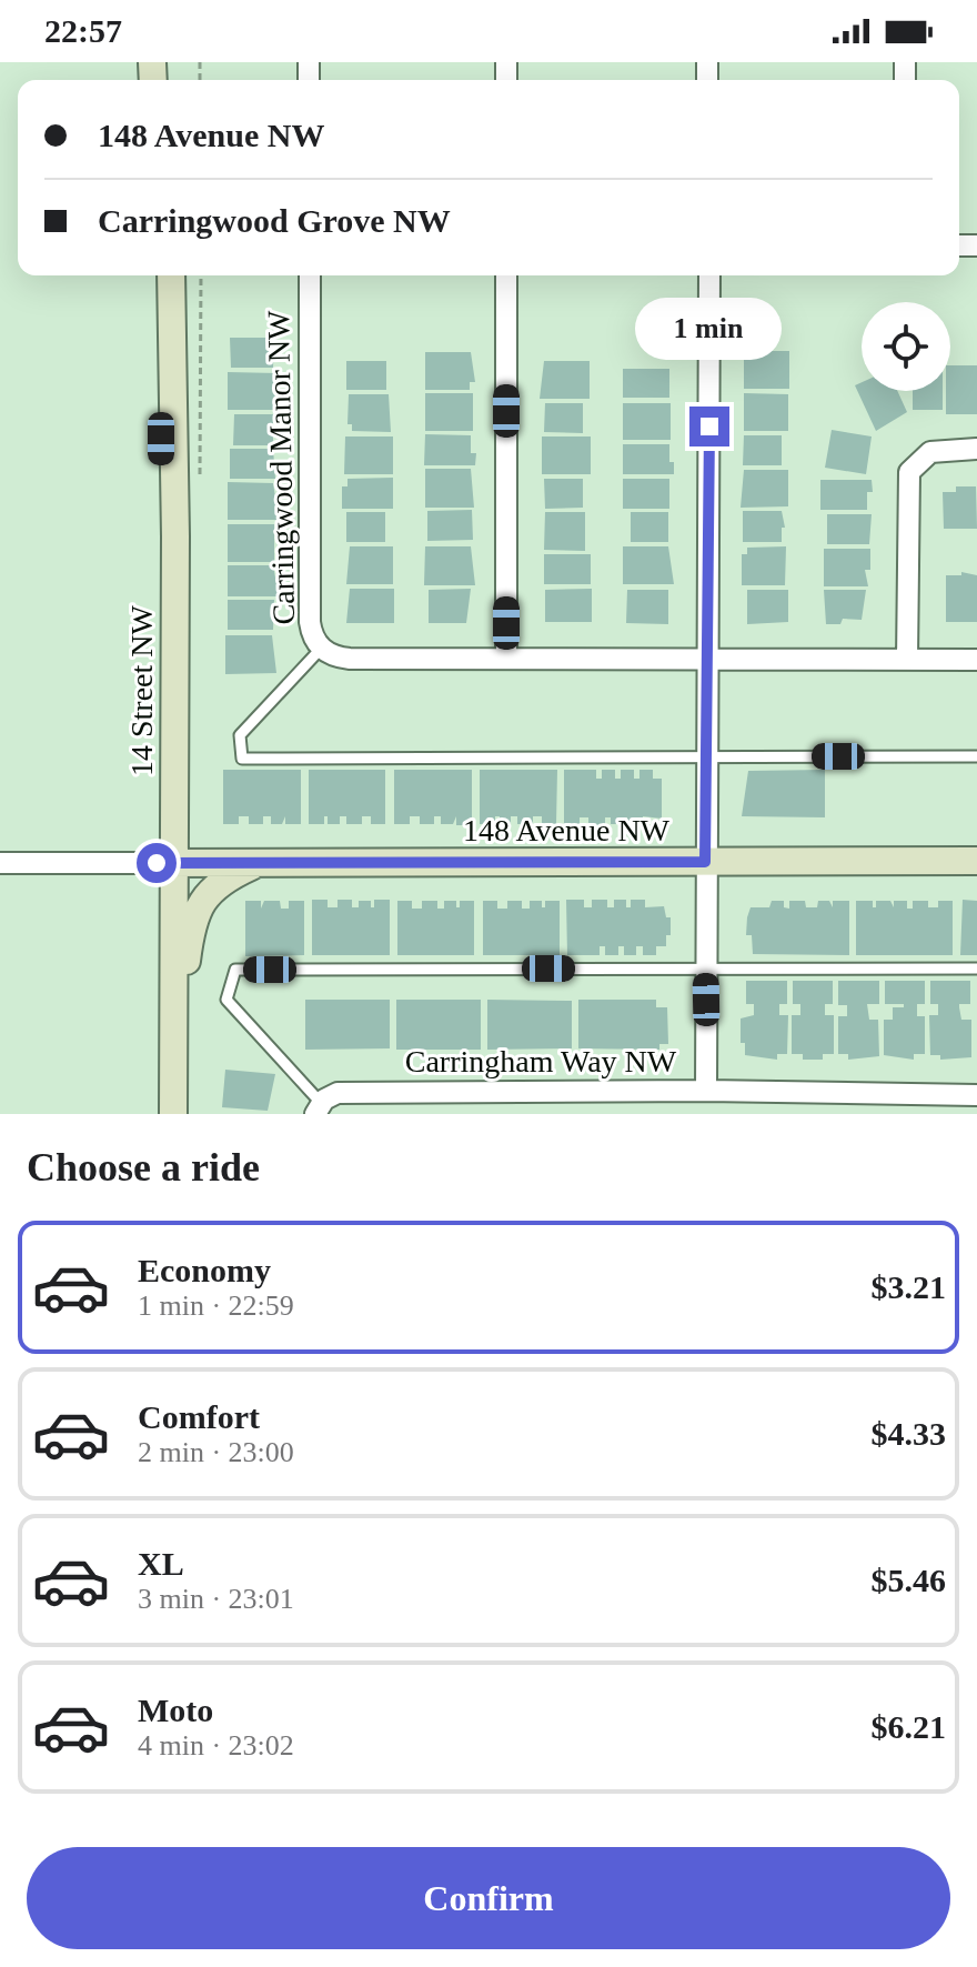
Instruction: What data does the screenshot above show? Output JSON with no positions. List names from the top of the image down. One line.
{"streets":{"main road":["14 Street NW","148 Avenue NW"],"street":["Carringwood Manor NW","Carringham Way NW"]},"crossings":[["Carringwood Manor NW","Carringham Way NW"],["14 Street NW","148 Avenue NW"],["148 Avenue NW","Carringham Way NW"]],"page":{"status":"22:57","banner":["148 Avenue NW","Carringwood Grove NW"],"bubble":"1 min","heading":"Choose a ride","list":[{"name":"Economy","note":"1 min · 22:59","value":"$3.21"},{"name":"Comfort","note":"2 min · 23:00","value":"$4.33"},{"name":"XL","note":"3 min · 23:01","value":"$5.46"},{"name":"Moto","note":"4 min · 23:02","value":"$6.21"}],"buttons":"Confirm"}}
